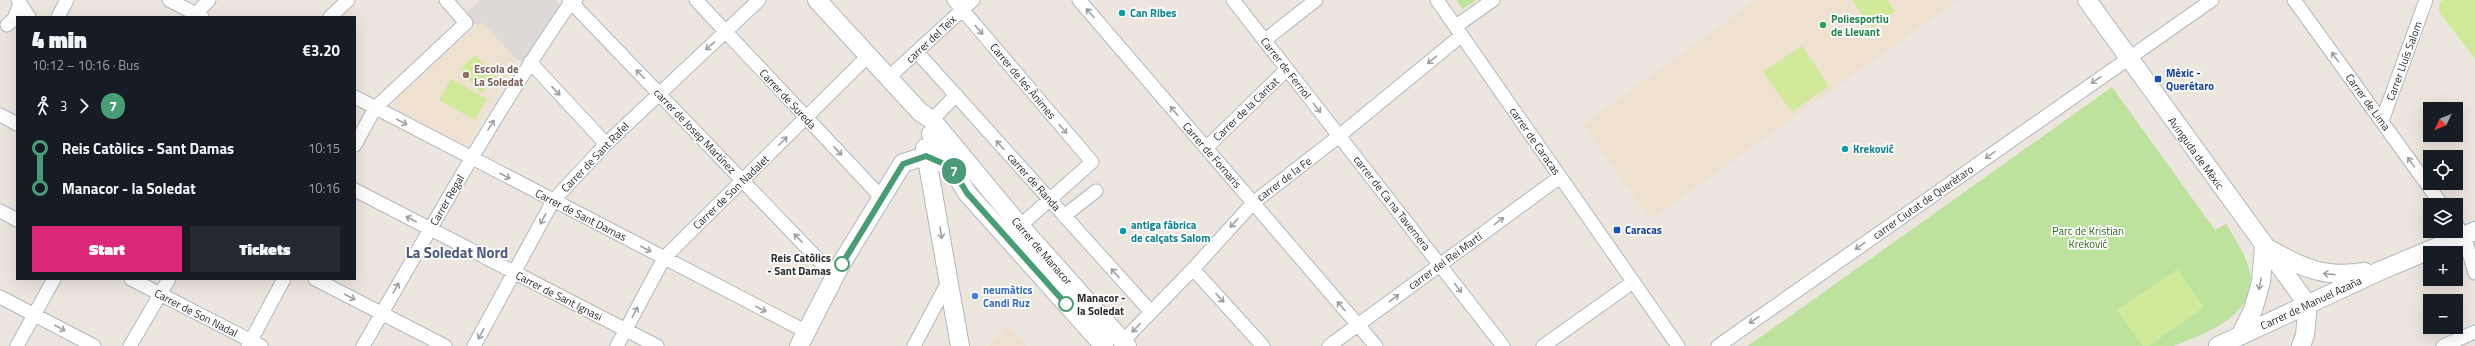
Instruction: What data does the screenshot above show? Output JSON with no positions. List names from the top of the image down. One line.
{"streets":{"street":["carrer del Teix","Carrer Lluís Salom","Carrer de Ferriol","Carrer de les Ànimes","Carrer de Sureda","Carrer de Lima","Carrer de la Caritat","carrer de Josep Martínez","carrer de Caracas","Avinguda de Mèxic","Carrer de Fornaris","Carrer de Sant Rafel","carrer de la Fe","carrer de Randa","Carrer de Son Nadalet","Carrer Regal","carrer Ciutat de Querètaro","carrer de Ca na Tavernera","Carrer de Sant Damas","Carrer de Manacor","carrer del Rei Martí","Carrer de Sant Ignasi","Carrer de Manuel Azaña","Carrer de Son Nadal"]},"crossings":[["carrer del Teix","Carrer de les Ànimes"],["carrer del Teix","carrer de Randa"],["carrer del Teix","Carrer de Manacor"],["Carrer Lluís Salom","Carrer de Lima"],["Carrer de Ferriol","Carrer de la Caritat"],["Carrer de Ferriol","carrer de la Fe"],["Carrer de Ferriol","carrer de Ca na Tavernera"],["Carrer de les Ànimes","carrer de Randa"],["Carrer de Sureda","Carrer de Sant Rafel"],["Carrer de Sureda","Carrer de Son Nadalet"],["Carrer de la Caritat","Carrer de Fornaris"],["carrer de Josep Martínez","Carrer de Sant Rafel"],["carrer de Josep Martínez","Carrer de Son Nadalet"],["carrer de Caracas","carrer de la Fe"],["carrer de Caracas","carrer del Rei Martí"],["Avinguda de Mèxic","carrer Ciutat de Querètaro"],["Avinguda de Mèxic","Carrer de Manuel Azaña"],["Carrer de Fornaris","carrer de la Fe"],["Carrer de Fornaris","carrer del Rei Martí"],["Carrer de Sant Rafel","Carrer de Sant Damas"],["Carrer de Sant Rafel","Carrer de Sant Ignasi"],["carrer de la Fe","carrer de Randa"],["carrer de la Fe","carrer de Ca na Tavernera"],["carrer de la Fe","Carrer de Manacor"],["Carrer de Son Nadalet","Carrer de Sant Damas"],["Carrer de Son Nadalet","Carrer de Manacor"],["Carrer de Son Nadalet","Carrer de Sant Ignasi"],["Carrer Regal","Carrer de Sant Damas"],["Carrer Regal","Carrer de Sant Ignasi"],["carrer de Ca na Tavernera","carrer del Rei Martí"]],"one_way":["Carrer de Ferriol","Carrer de les Ànimes","Carrer de Sureda","Carrer de Lima","Carrer de Fornaris","Carrer de Sant Rafel","carrer de la Fe","Carrer de Son Nadalet","Carrer Regal","carrer Ciutat de Querètaro","carrer de Ca na Tavernera","Carrer de Sant Damas","carrer del Rei Martí"],"districts":["La Soledat Nord"],"parks":["Parc de Kristian Kreković"],"places":{"other":["Can Ribes","Poliesportiu de Llevant","Escola de La Soledat","Kreković","antiga fàbrica de calçats Salom","Reis Catòlics - Sant Damas","neumàtics Candi Ruz","Manacor - la Soledat"],"transit":["Mèxic - Querétaro","Caracas"]},"lines":["bus line 7"],"north":"bottom left","page":{"on_map":"7","heading":["4 min","10:12 – 10:16 · Bus","€3.20"],"legs":["3","7"],"map_buttons":["+","−"],"list":[{"name":"Reis Catòlics - Sant Damas","value":"10:15"},{"name":"Manacor - la Soledat","value":"10:16"}],"buttons":["Start","Tickets"]}}
